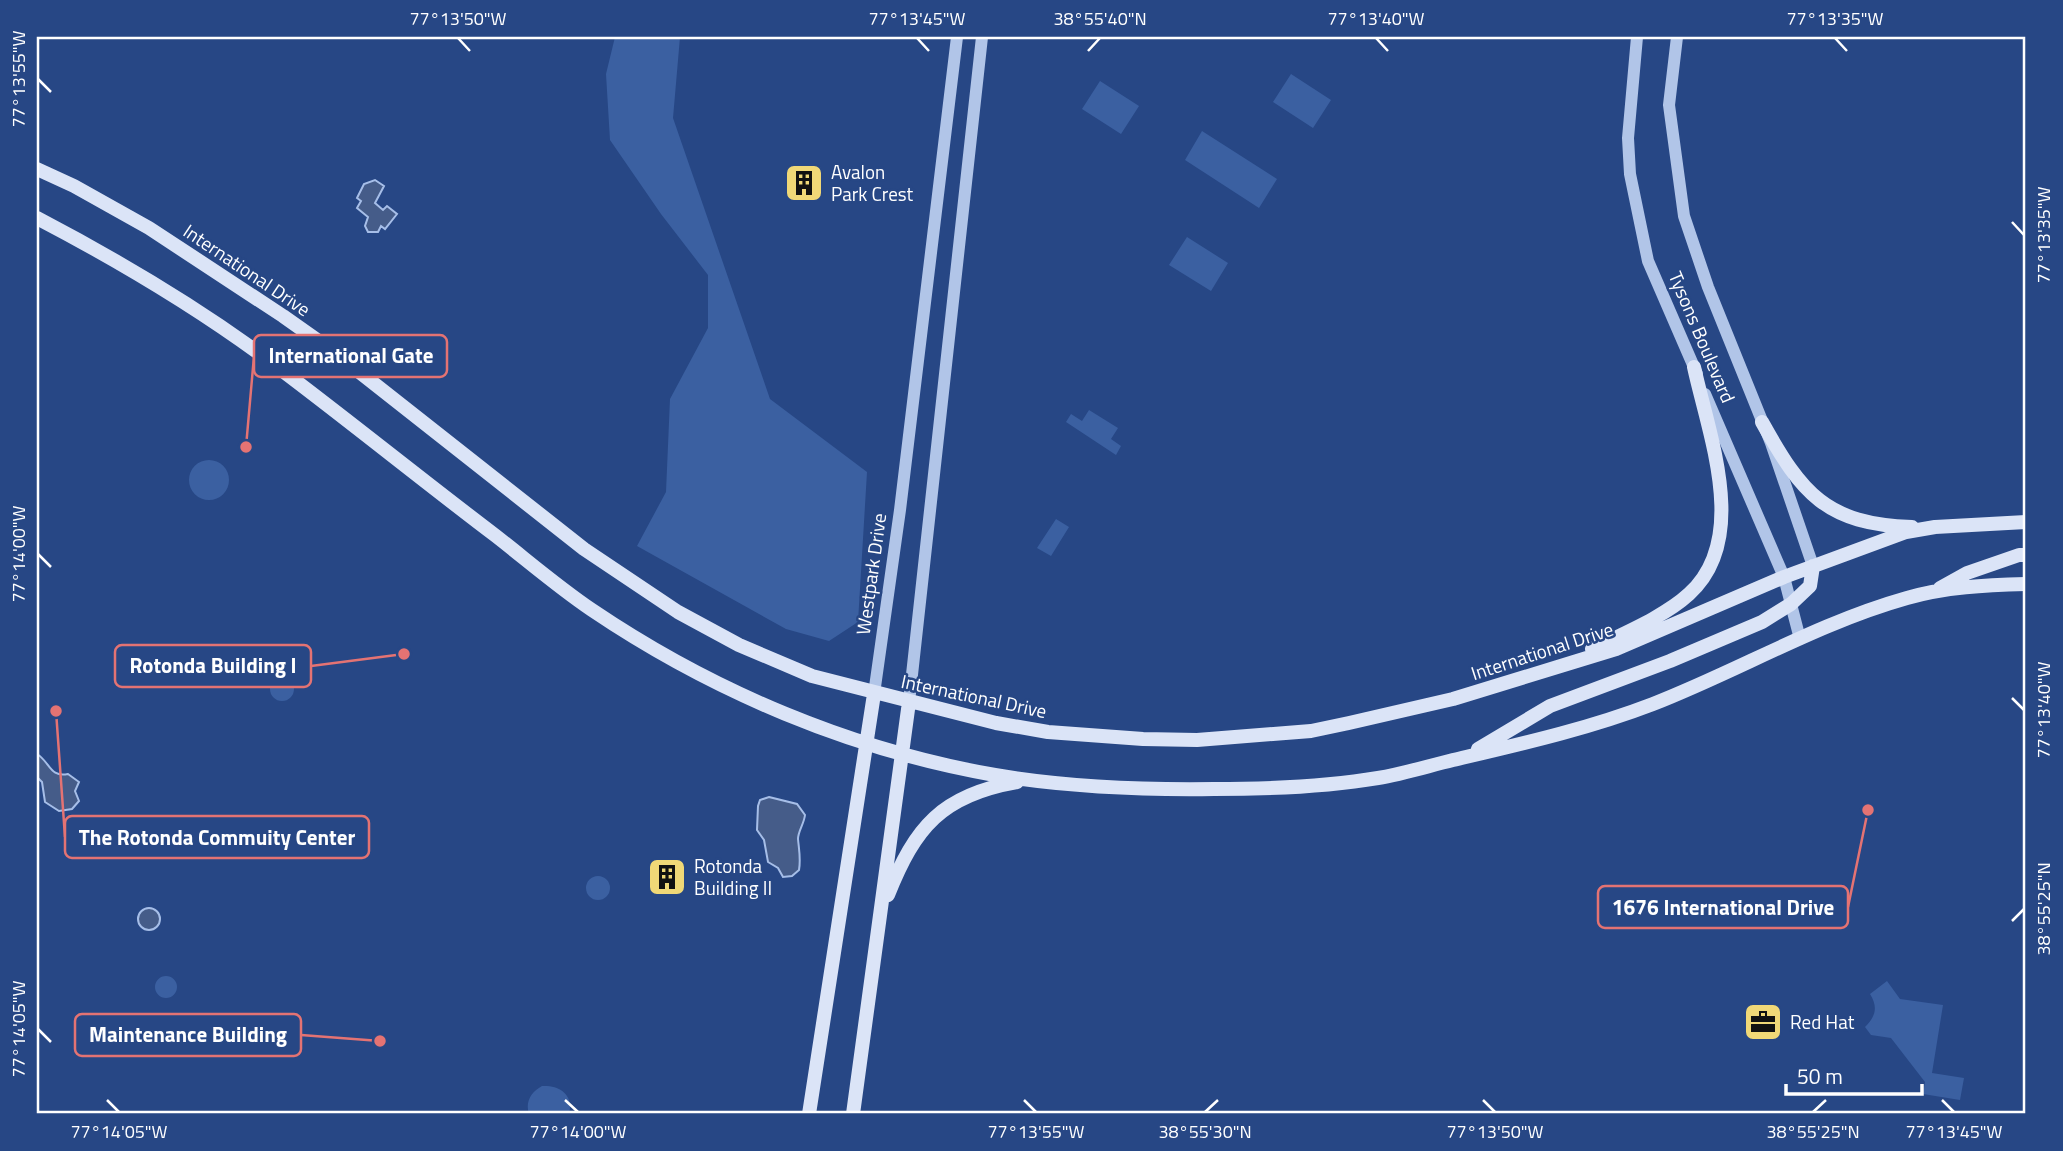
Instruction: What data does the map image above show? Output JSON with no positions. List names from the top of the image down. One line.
{"streets":{"main road":["International Drive","Westpark Drive"],"street":["Tysons Boulevard"]},"crossings":[["International Drive","Tysons Boulevard"],["International Drive","Westpark Drive"]],"places":{"building":["Avalon Park Crest","Rotonda Building II"],"other":["International Gate","Rotonda Building I","The Rotonda Commuity Center","1676 International Drive","Maintenance Building"],"office":["Red Hat"]},"scale_bar":"50 m","coordinates":["77°13'50\"W","77°13'45\"W","38°55'40\"N","77°13'40\"W","77°13'35\"W","77°13'55\"W","77°14'00\"W","38°55'25\"N","77°14'05\"W","38°55'30\"N"]}
